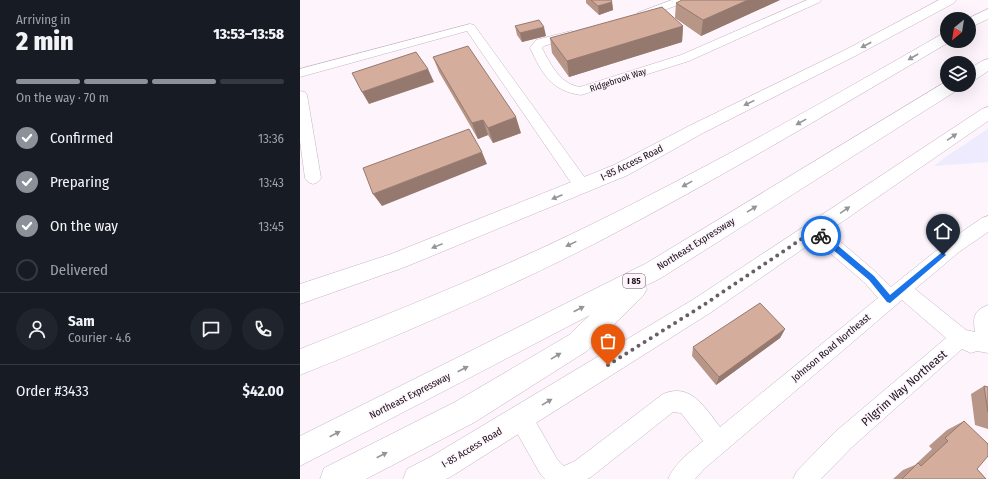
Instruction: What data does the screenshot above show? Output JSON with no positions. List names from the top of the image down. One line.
{"streets":{"highway":["Northeast Expressway","I 85"],"main road":["I-85 Access Road"],"street":["Ridgebrook Way","Johnson Road Northeast","Pilgrim Way Northeast"]},"north":"bottom left","page":{"heading":["2 min","Arriving in","13:53–13:58"],"panel":["Sam","Courier · 4.6","Order #3433","$42.00"],"bar":"On the way · 70 m","list":[["Confirmed","13:36"],["Preparing","13:43"],["On the way","13:45"],"Delivered"]}}
